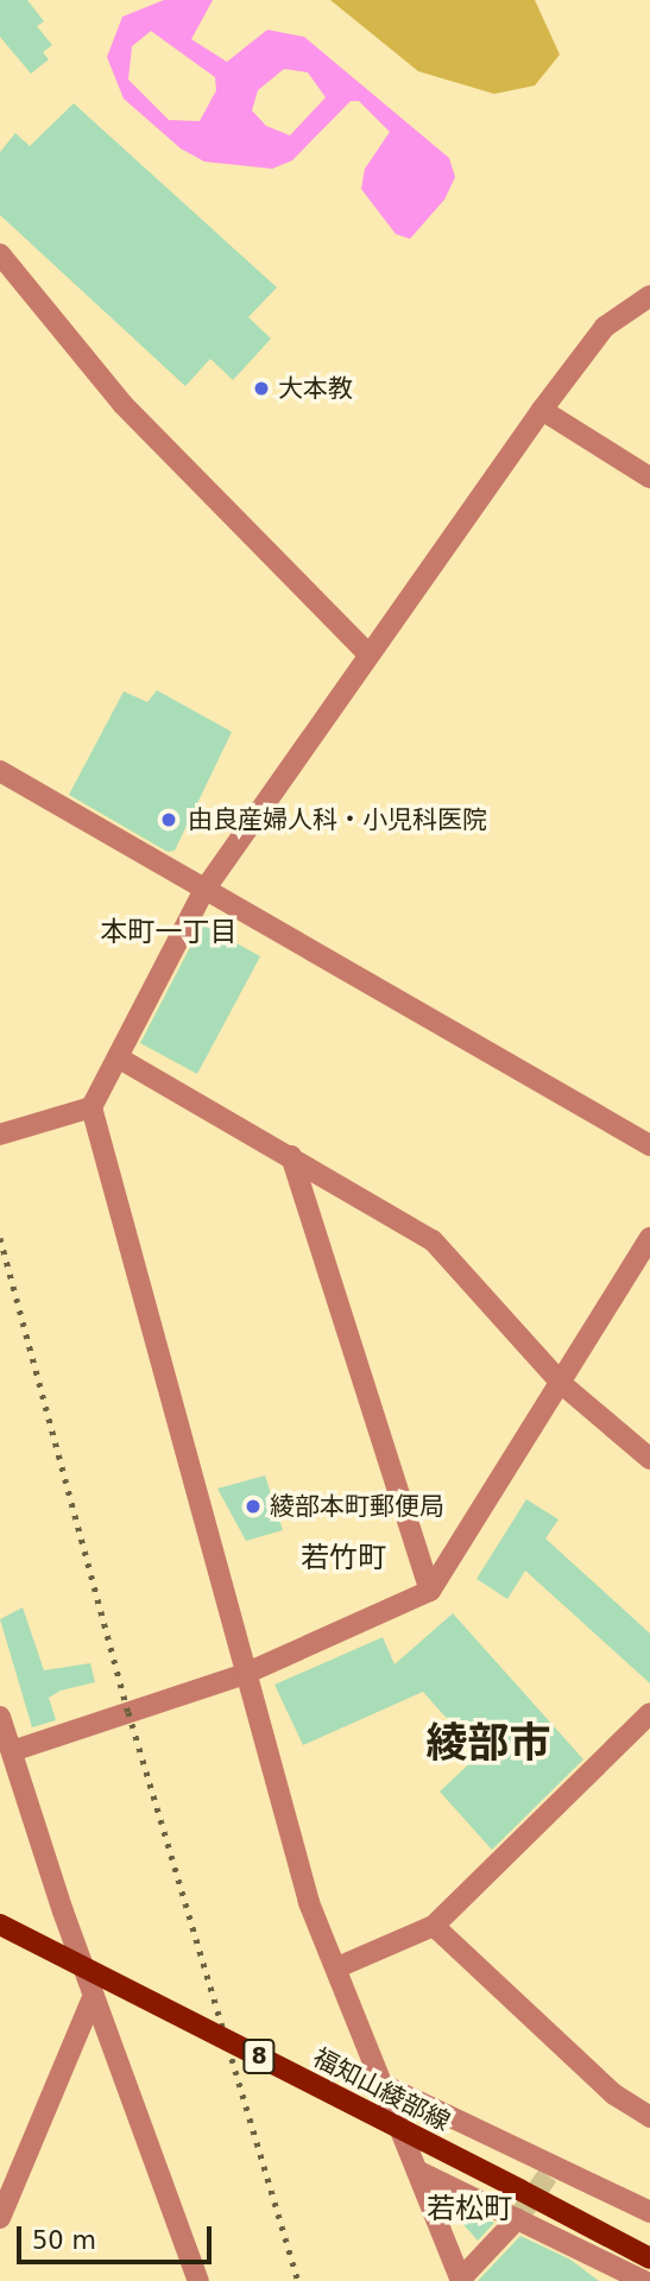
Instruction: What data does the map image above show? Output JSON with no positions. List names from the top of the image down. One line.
{"streets":{"main road":["8","福知山綾部線"]},"districts":["本町一丁目","若竹町","綾部市","若松町"],"places":["大本教","由良産婦人科・小児科医院","綾部本町郵便局"],"scale_bar":"50 m"}
